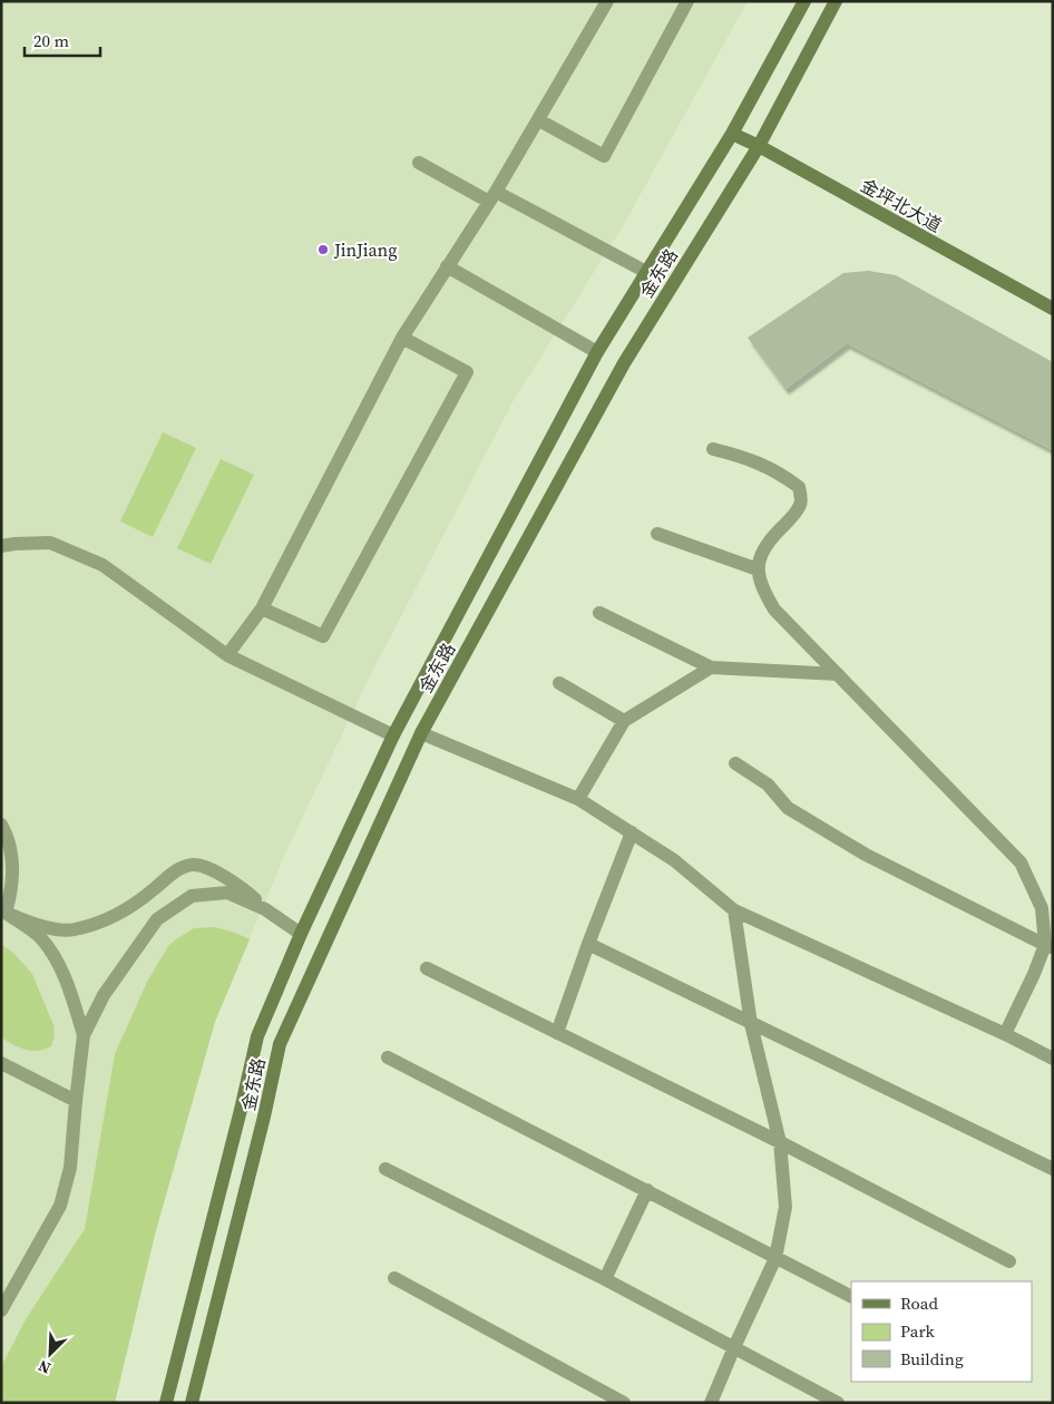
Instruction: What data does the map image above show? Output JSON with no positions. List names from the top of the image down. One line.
{"streets":{"main road":["金坪北大道","金东路"]},"crossings":[["金坪北大道","金东路"]],"places":["JinJiang"],"legend":["Road","Park","Building"],"scale_bar":"20 m","north":"bottom left"}
